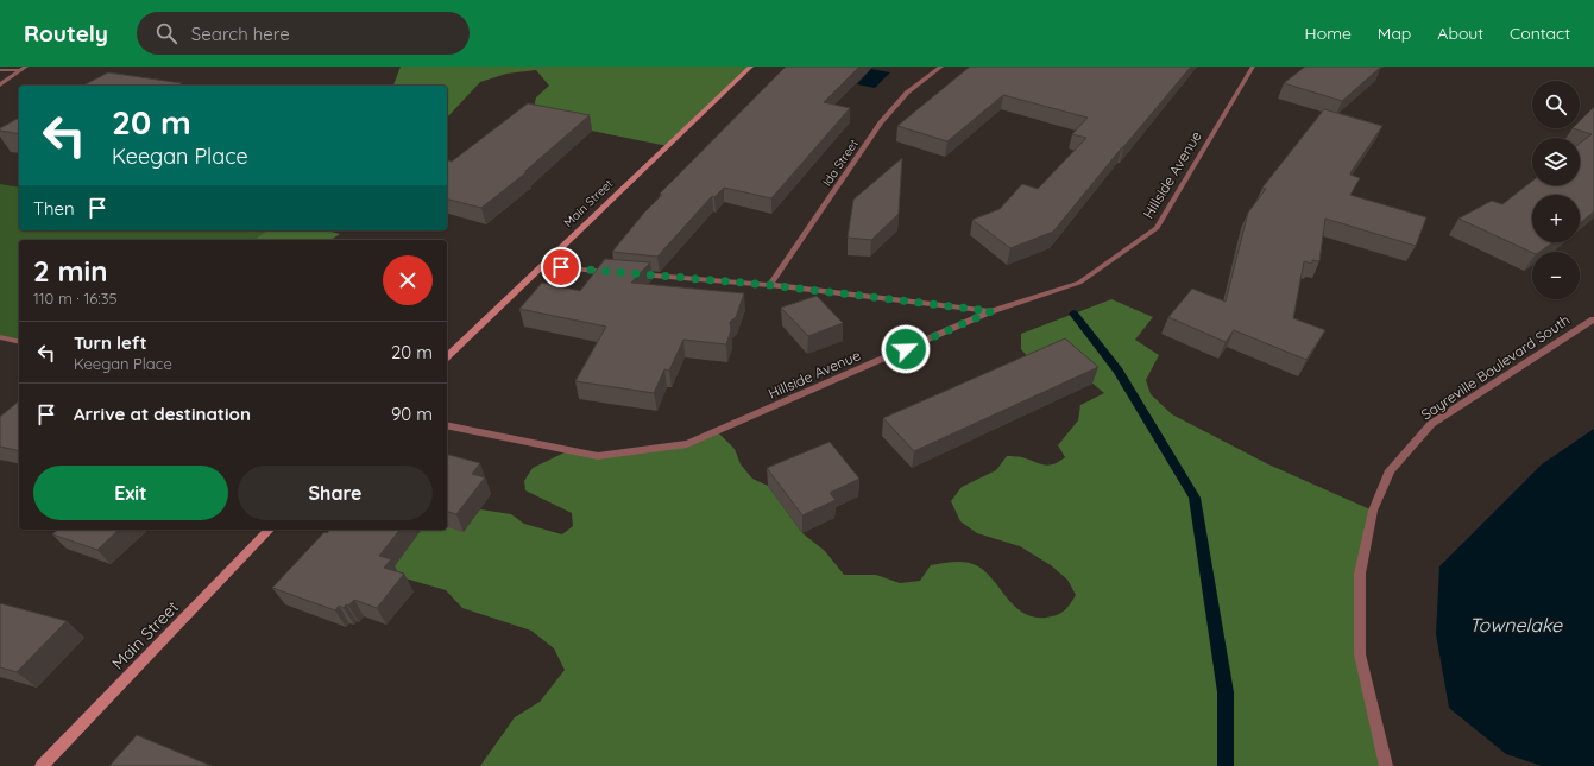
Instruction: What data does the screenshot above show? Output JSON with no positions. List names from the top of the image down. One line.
{"streets":{"main road":["Main Street"],"street":["Ida Street","Hillside Avenue","Sayreville Boulevard South"]},"water":["Townelake"],"page":{"header":"Routely","search":"Search here","nav":["Home","Map","About","Contact"],"map_buttons":["+","−"],"turn":["20 m","Keegan Place"],"then":"Then","heading":["2 min","110 m · 16:35"],"list":[{"name":"Turn left","note":"Keegan Place","value":"20 m"},{"name":"Arrive at destination","value":"90 m"}],"buttons":["Exit","Share"]}}
